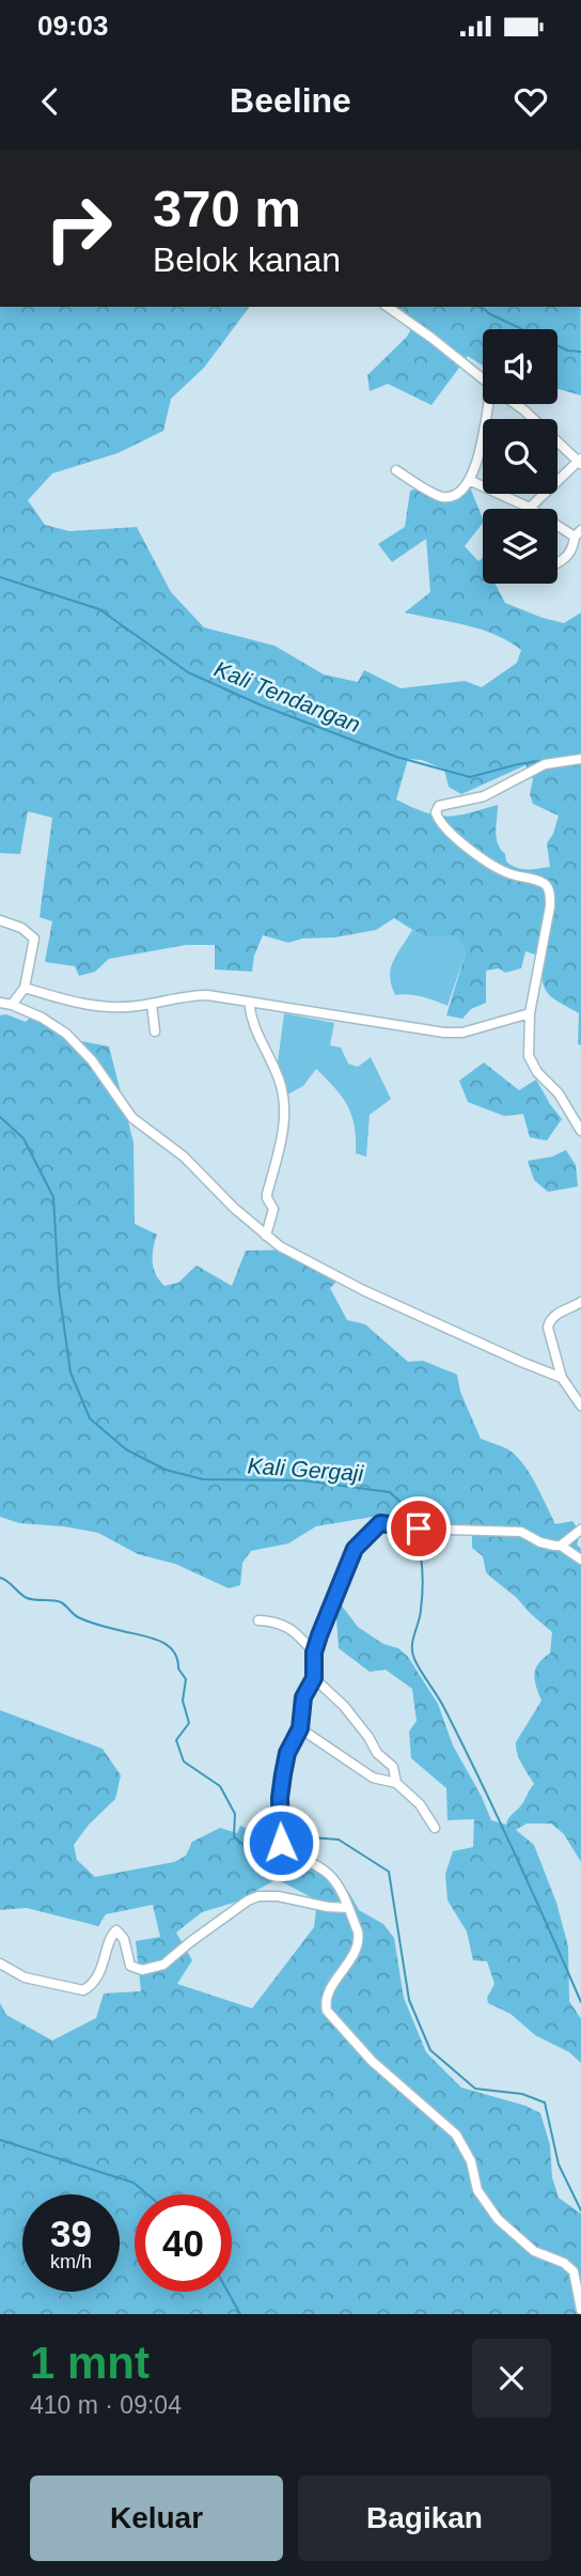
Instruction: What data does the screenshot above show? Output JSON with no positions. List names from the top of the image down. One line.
{"water":["Kali Tendangan","Kali Gergaji"],"page":{"status":"09:03","header":"Beeline","turn":["370 m","Belok kanan"],"speed":"39 km/h","limit":"40","heading":["1 mnt","410 m · 09:04"],"buttons":["Keluar","Bagikan"]}}
